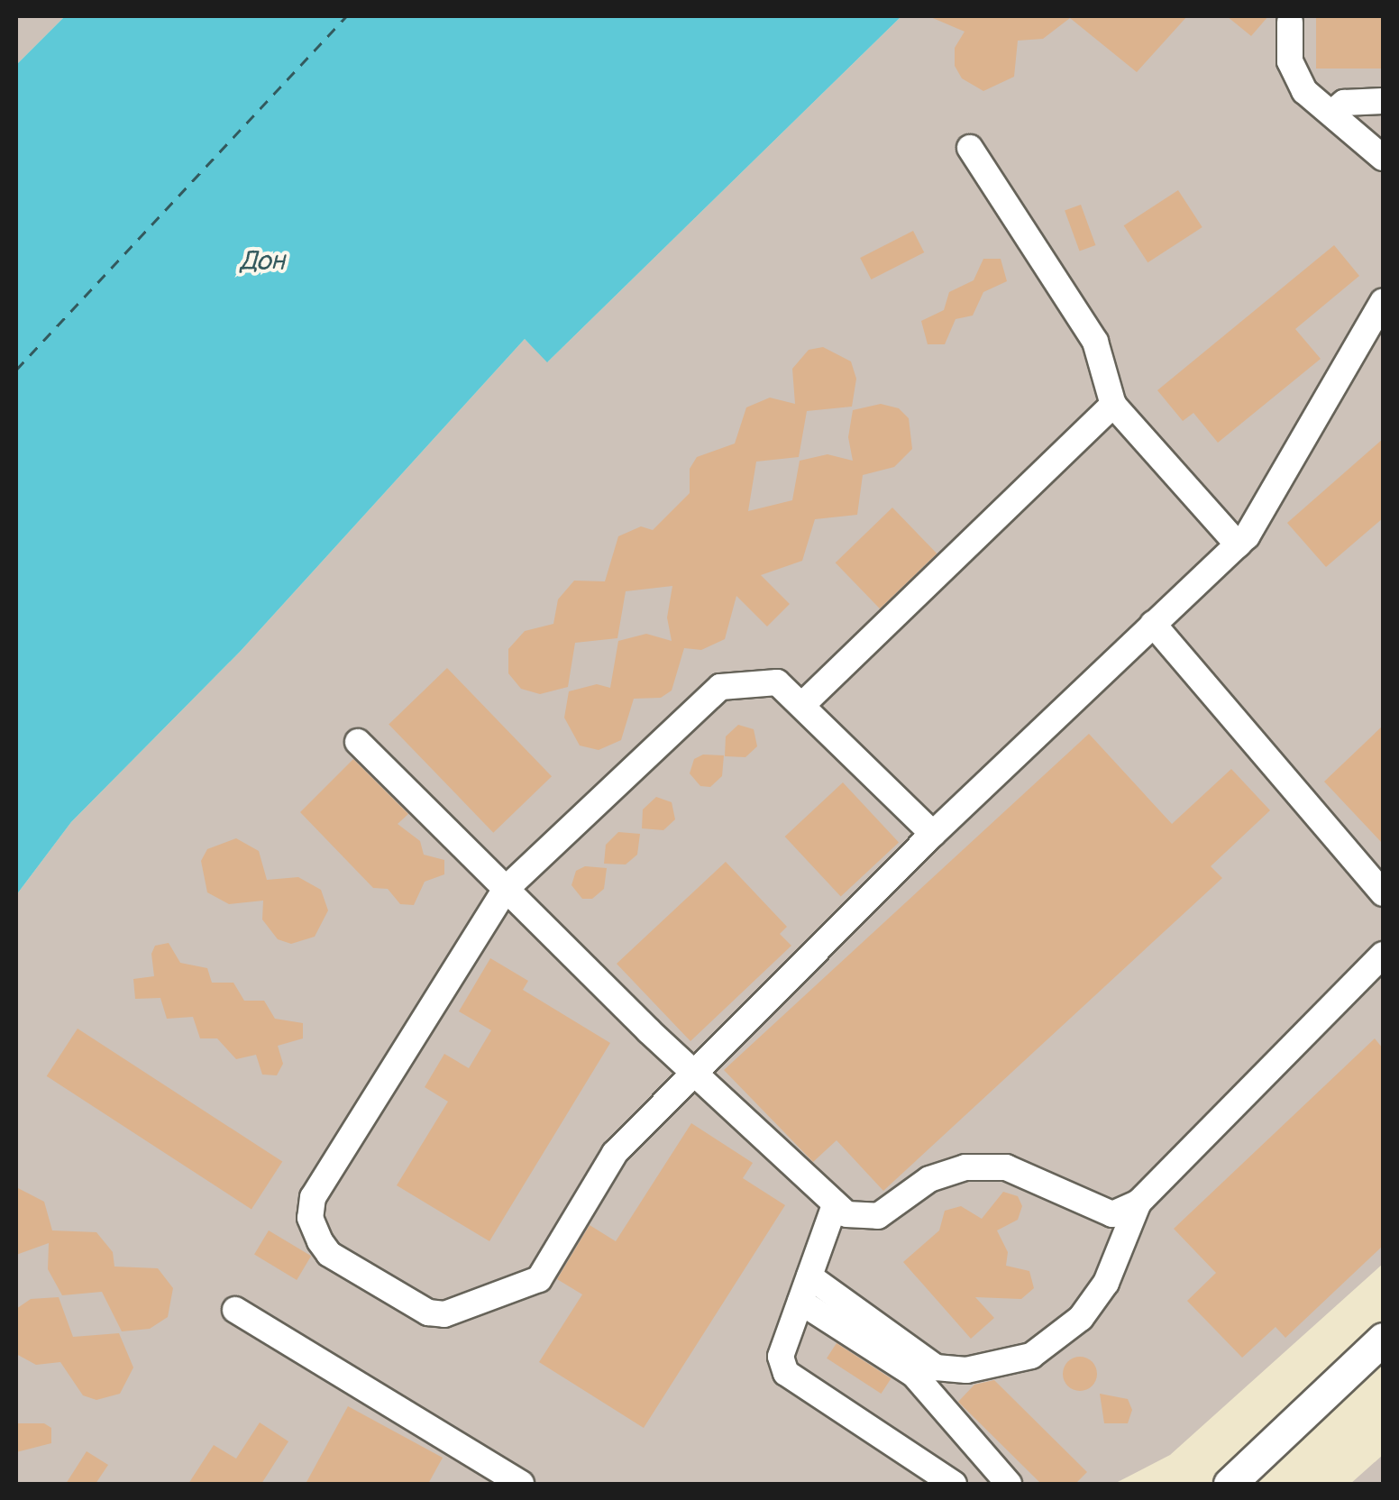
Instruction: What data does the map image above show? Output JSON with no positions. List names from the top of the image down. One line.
{"water":["Дон"]}
